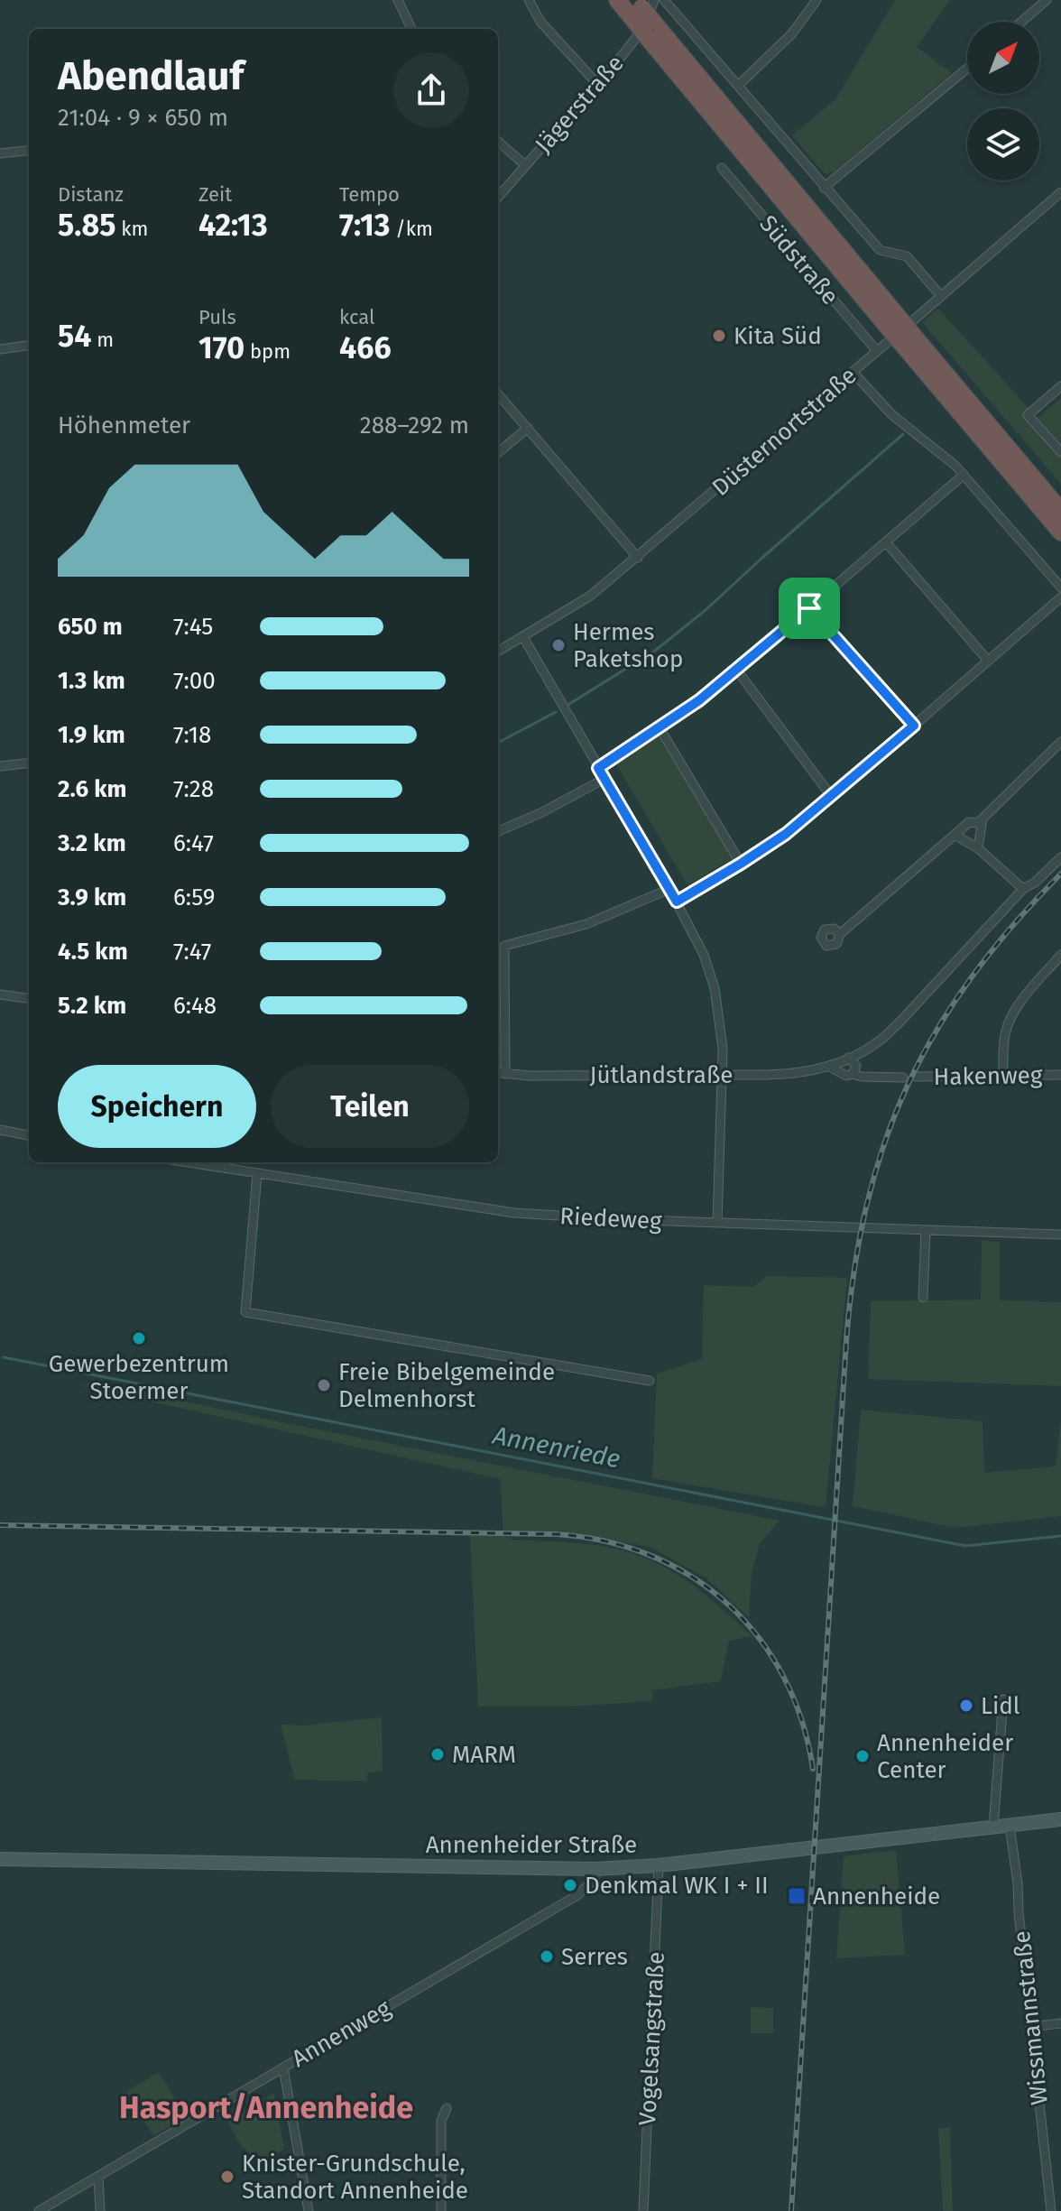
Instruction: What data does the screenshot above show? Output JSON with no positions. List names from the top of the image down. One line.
{"streets":{"street":["Jägerstraße","Südstraße","Düsternortstraße","Jütlandstraße","Hakenweg","Riedeweg","Annenheider Straße","Wissmannstraße","Annenweg","Vogelsangstraße"]},"crossings":[["Südstraße","Düsternortstraße"],["Annenheider Straße","Wissmannstraße"],["Annenheider Straße","Annenweg"],["Annenheider Straße","Vogelsangstraße"]],"districts":["Hasport/Annenheide"],"water":["Annenriede"],"places":{"other":["Kita Süd","Hermes Paketshop","Gewerbezentrum Stoermer","Freie Bibelgemeinde Delmenhorst","Lidl","MARM","Annenheider Center","Denkmal WK I + II","Serres","Knister-Grundschule, Standort Annenheide"],"transit":["Annenheide"]},"north":"top right","page":{"heading":["Abendlauf","21:04 · 9 × 650 m"],"stats":[["Distanz","5.85 km"],["Zeit","42:13"],["Tempo","7:13 /km"],["54 m"],["Puls","170 bpm"],["kcal","466"]],"chart":["Höhenmeter","288–292 m"],"list":[{"name":"650 m","note":"7:45"},{"name":"1.3 km","note":"7:00"},{"name":"1.9 km","note":"7:18"},{"name":"2.6 km","note":"7:28"},{"name":"3.2 km","note":"6:47"},{"name":"3.9 km","note":"6:59"},{"name":"4.5 km","note":"7:47"},{"name":"5.2 km","note":"6:48"}],"buttons":["Speichern","Teilen"]}}
